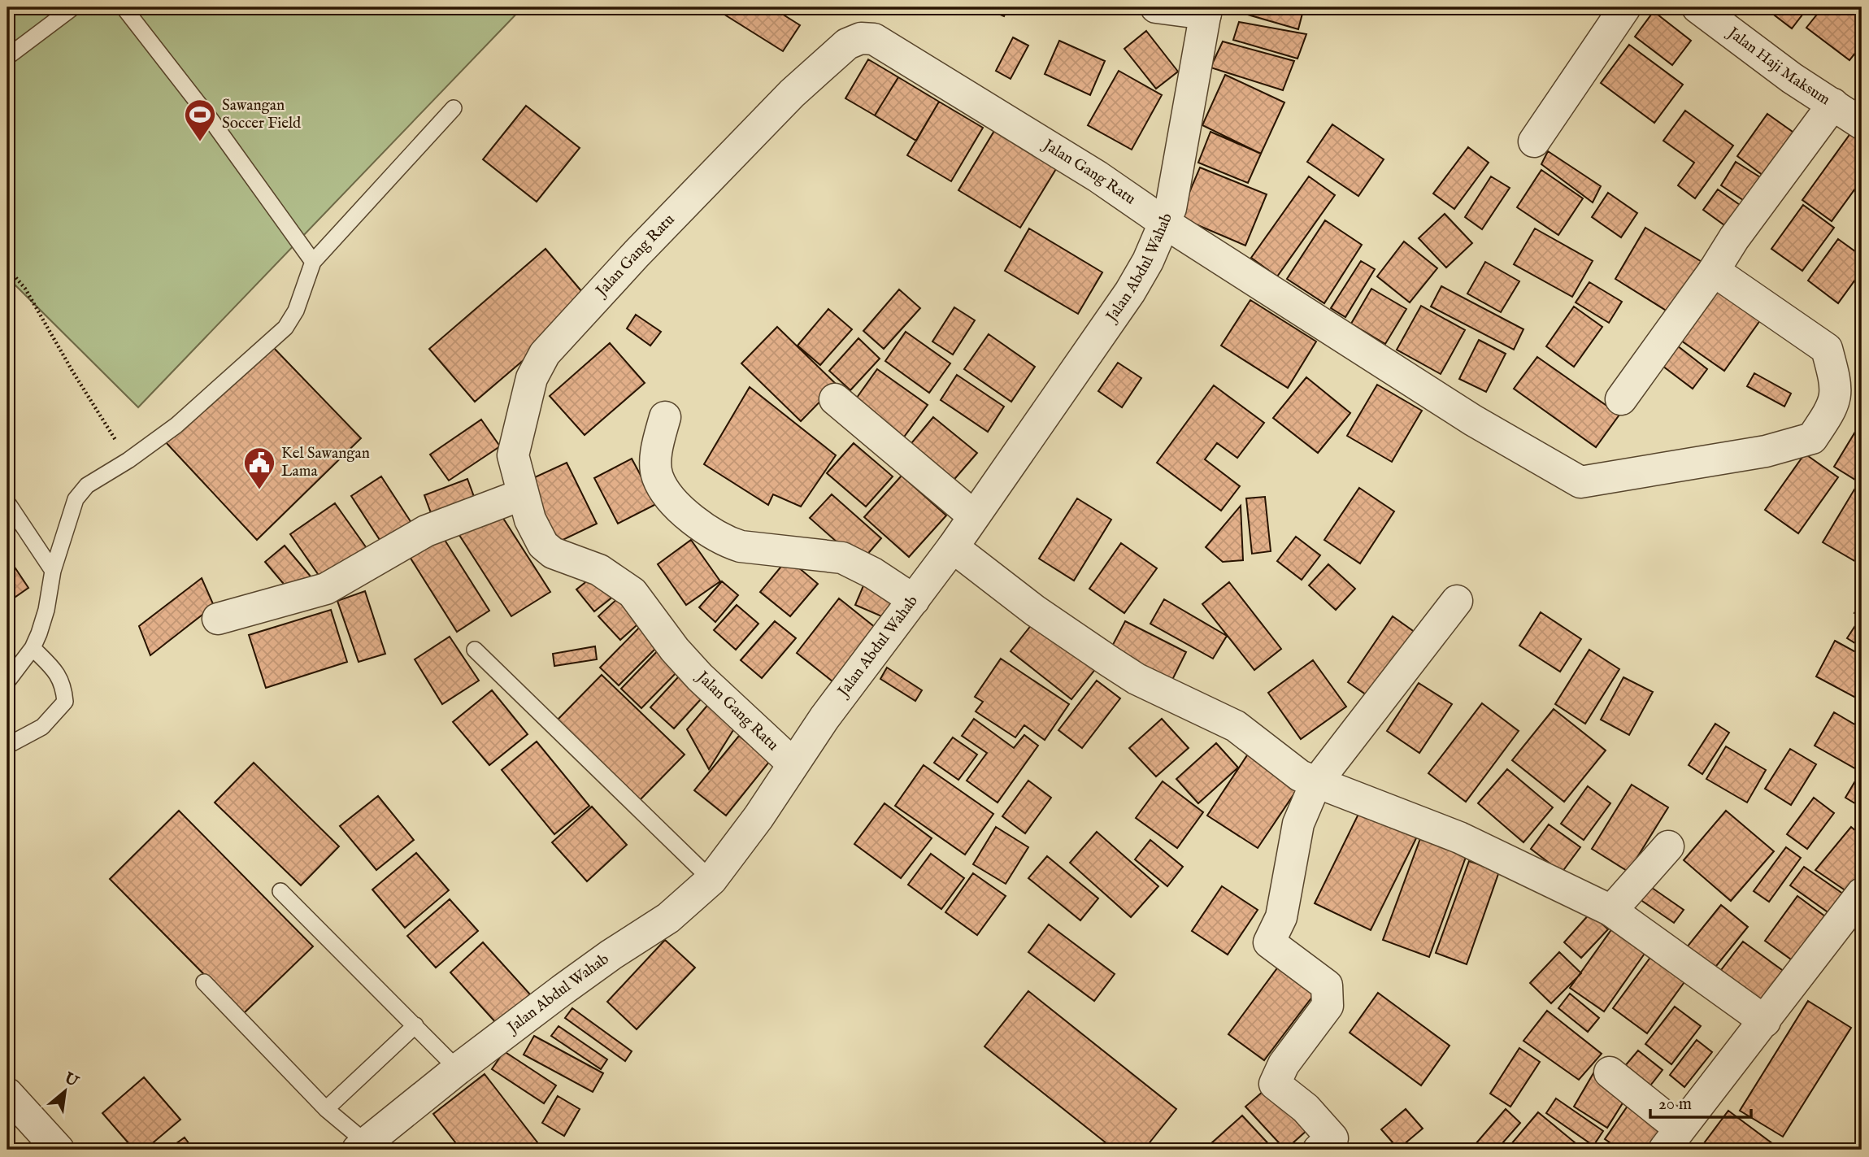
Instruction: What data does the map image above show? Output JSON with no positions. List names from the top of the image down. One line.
{"streets":{"street":["Jalan Haji Maksum","Jalan Gang Ratu","Jalan Abdul Wahab"]},"crossings":[["Jalan Gang Ratu","Jalan Abdul Wahab"]],"places":{"sports":["Sawangan Soccer Field"],"public building":["Kel Sawangan Lama"]},"scale_bar":"20 m","north":"top right"}
